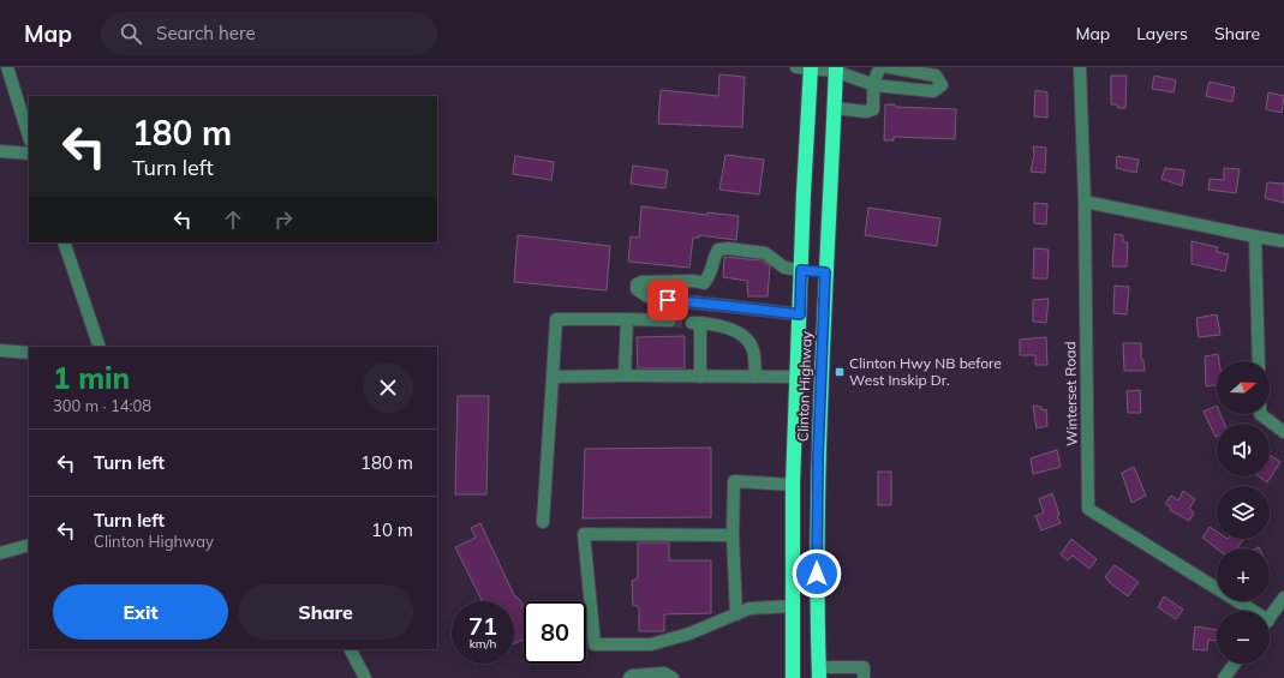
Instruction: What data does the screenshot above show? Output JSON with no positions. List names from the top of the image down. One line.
{"streets":{"highway":["Clinton Highway"],"street":["Winterset Road"]},"places":{"transit":["Clinton Hwy NB before West Inskip Dr."]},"north":"right","page":{"header":"Map","search":"Search here","nav":["Map","Layers","Share"],"turn":["180 m","Turn left"],"heading":["1 min","300 m · 14:08"],"map_buttons":["+","−"],"list":[{"name":"Turn left","value":"180 m"},{"name":"Turn left","note":"Clinton Highway","value":"10 m"}],"buttons":["Exit","Share"],"speed":"71 km/h","limit":"80"}}
